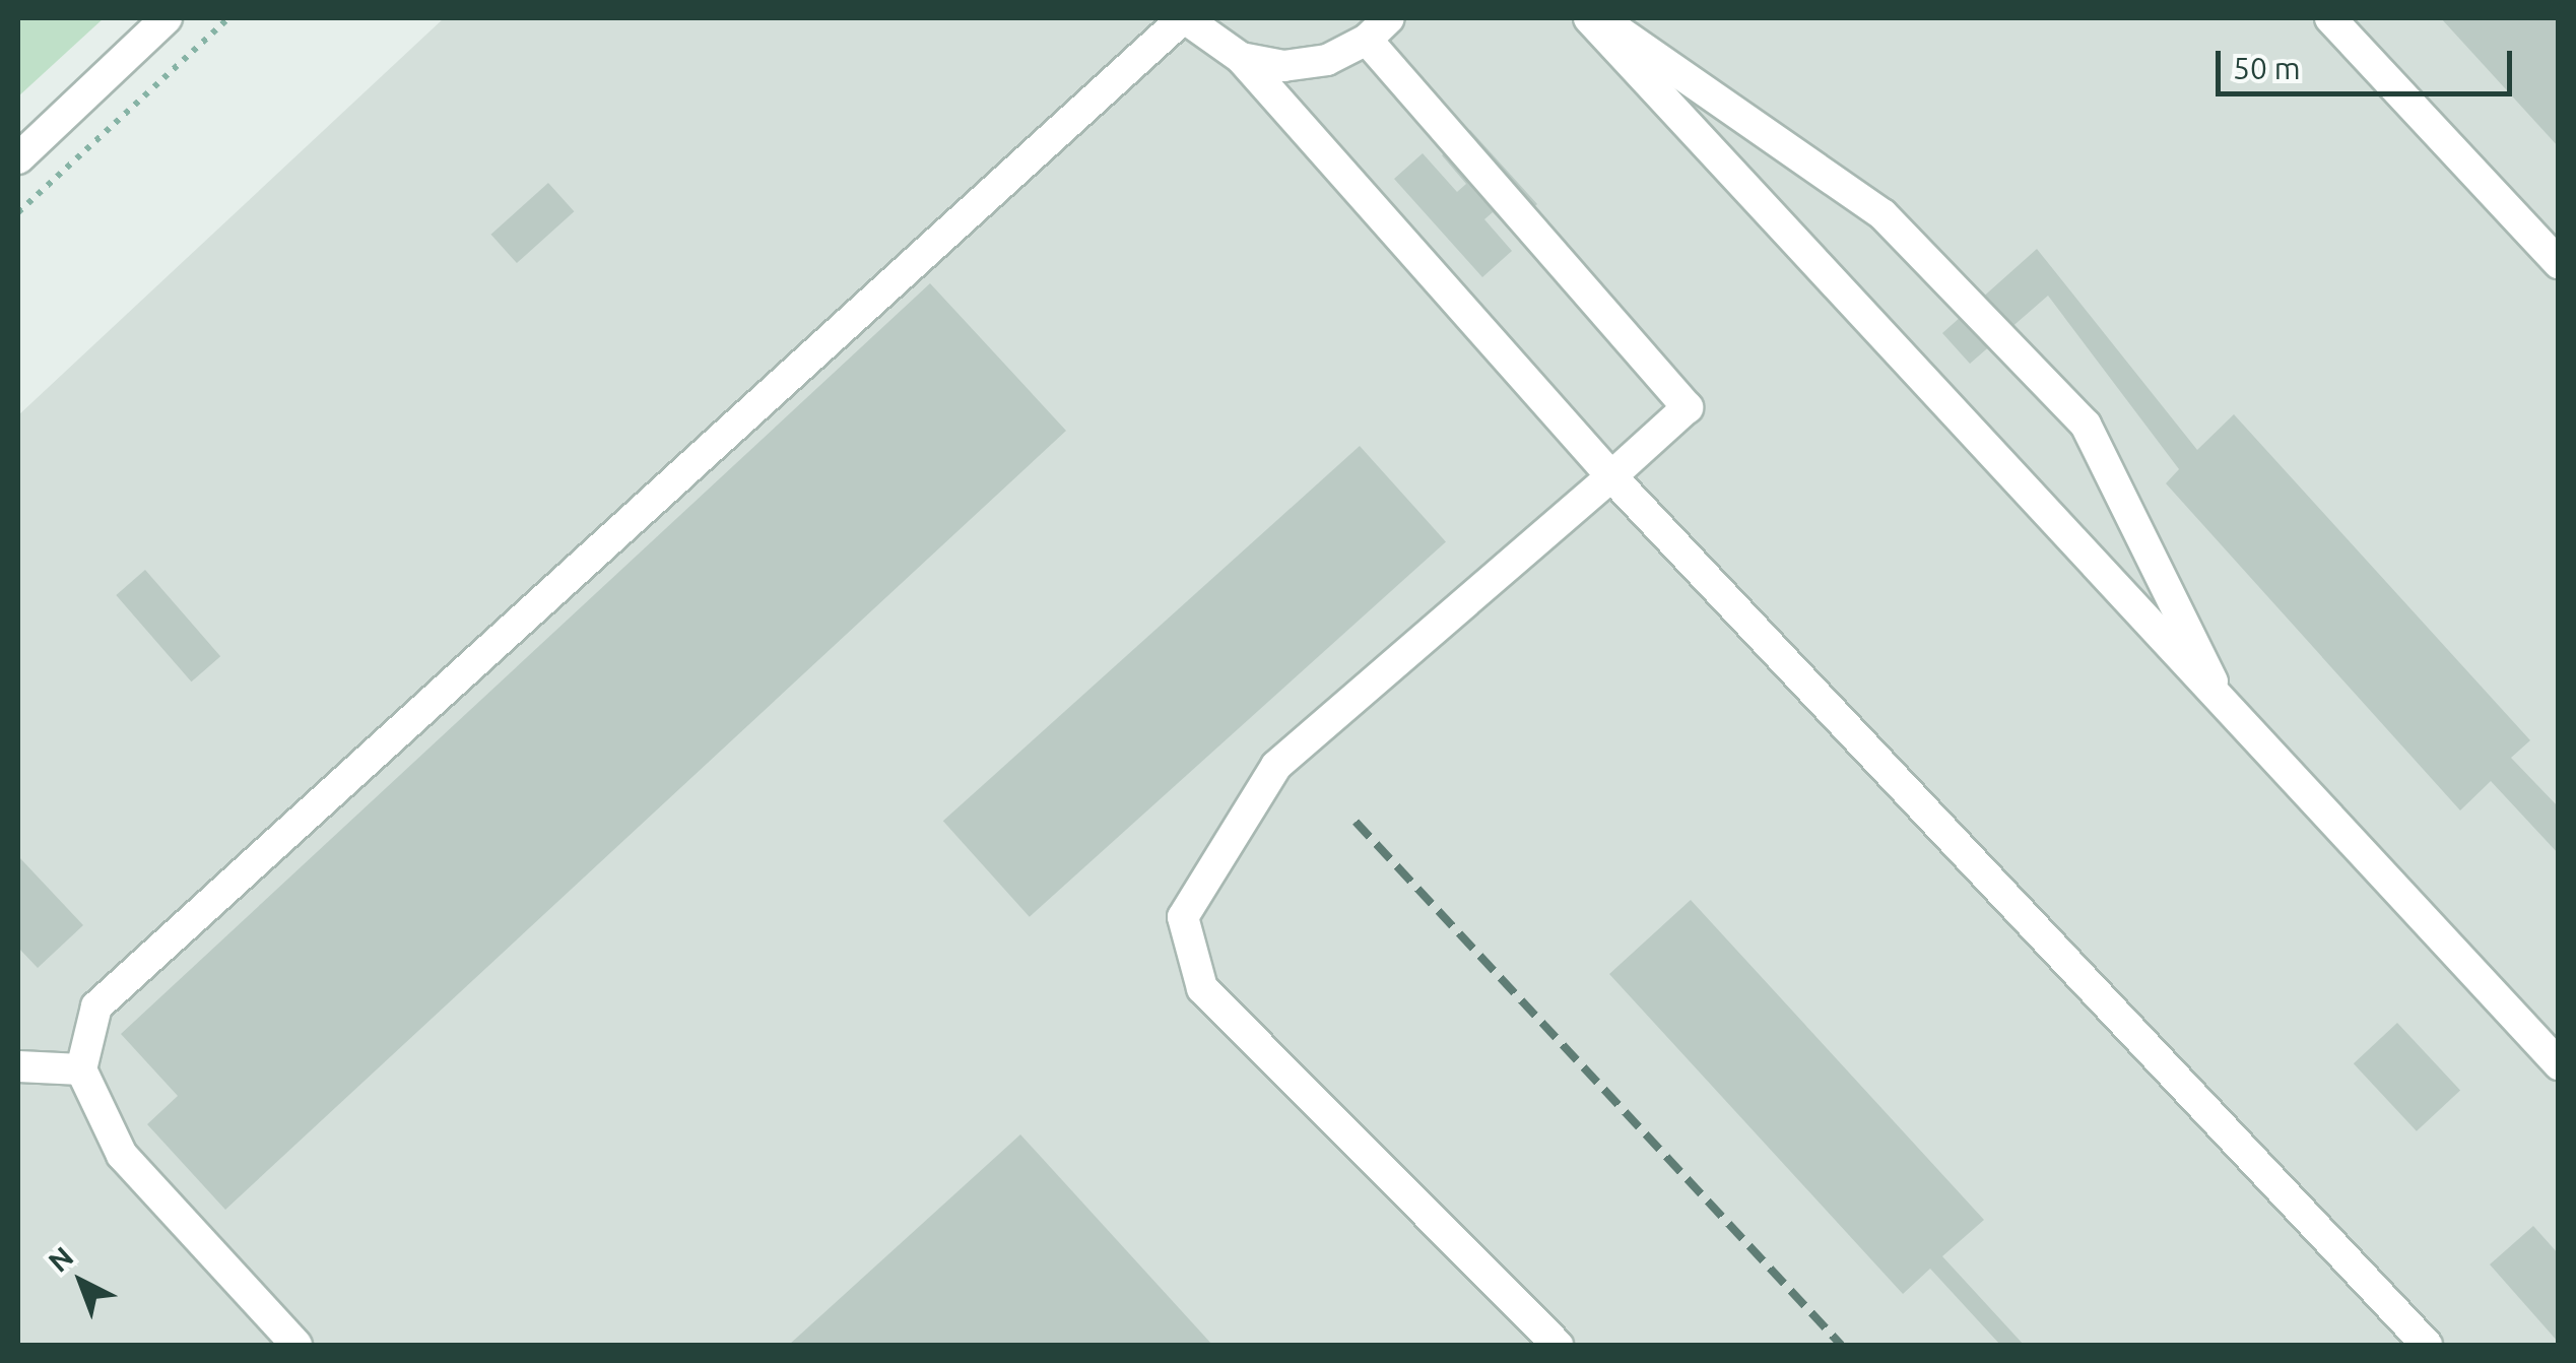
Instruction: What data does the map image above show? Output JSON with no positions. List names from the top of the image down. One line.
{"scale_bar":"50 m","north":"top left"}
